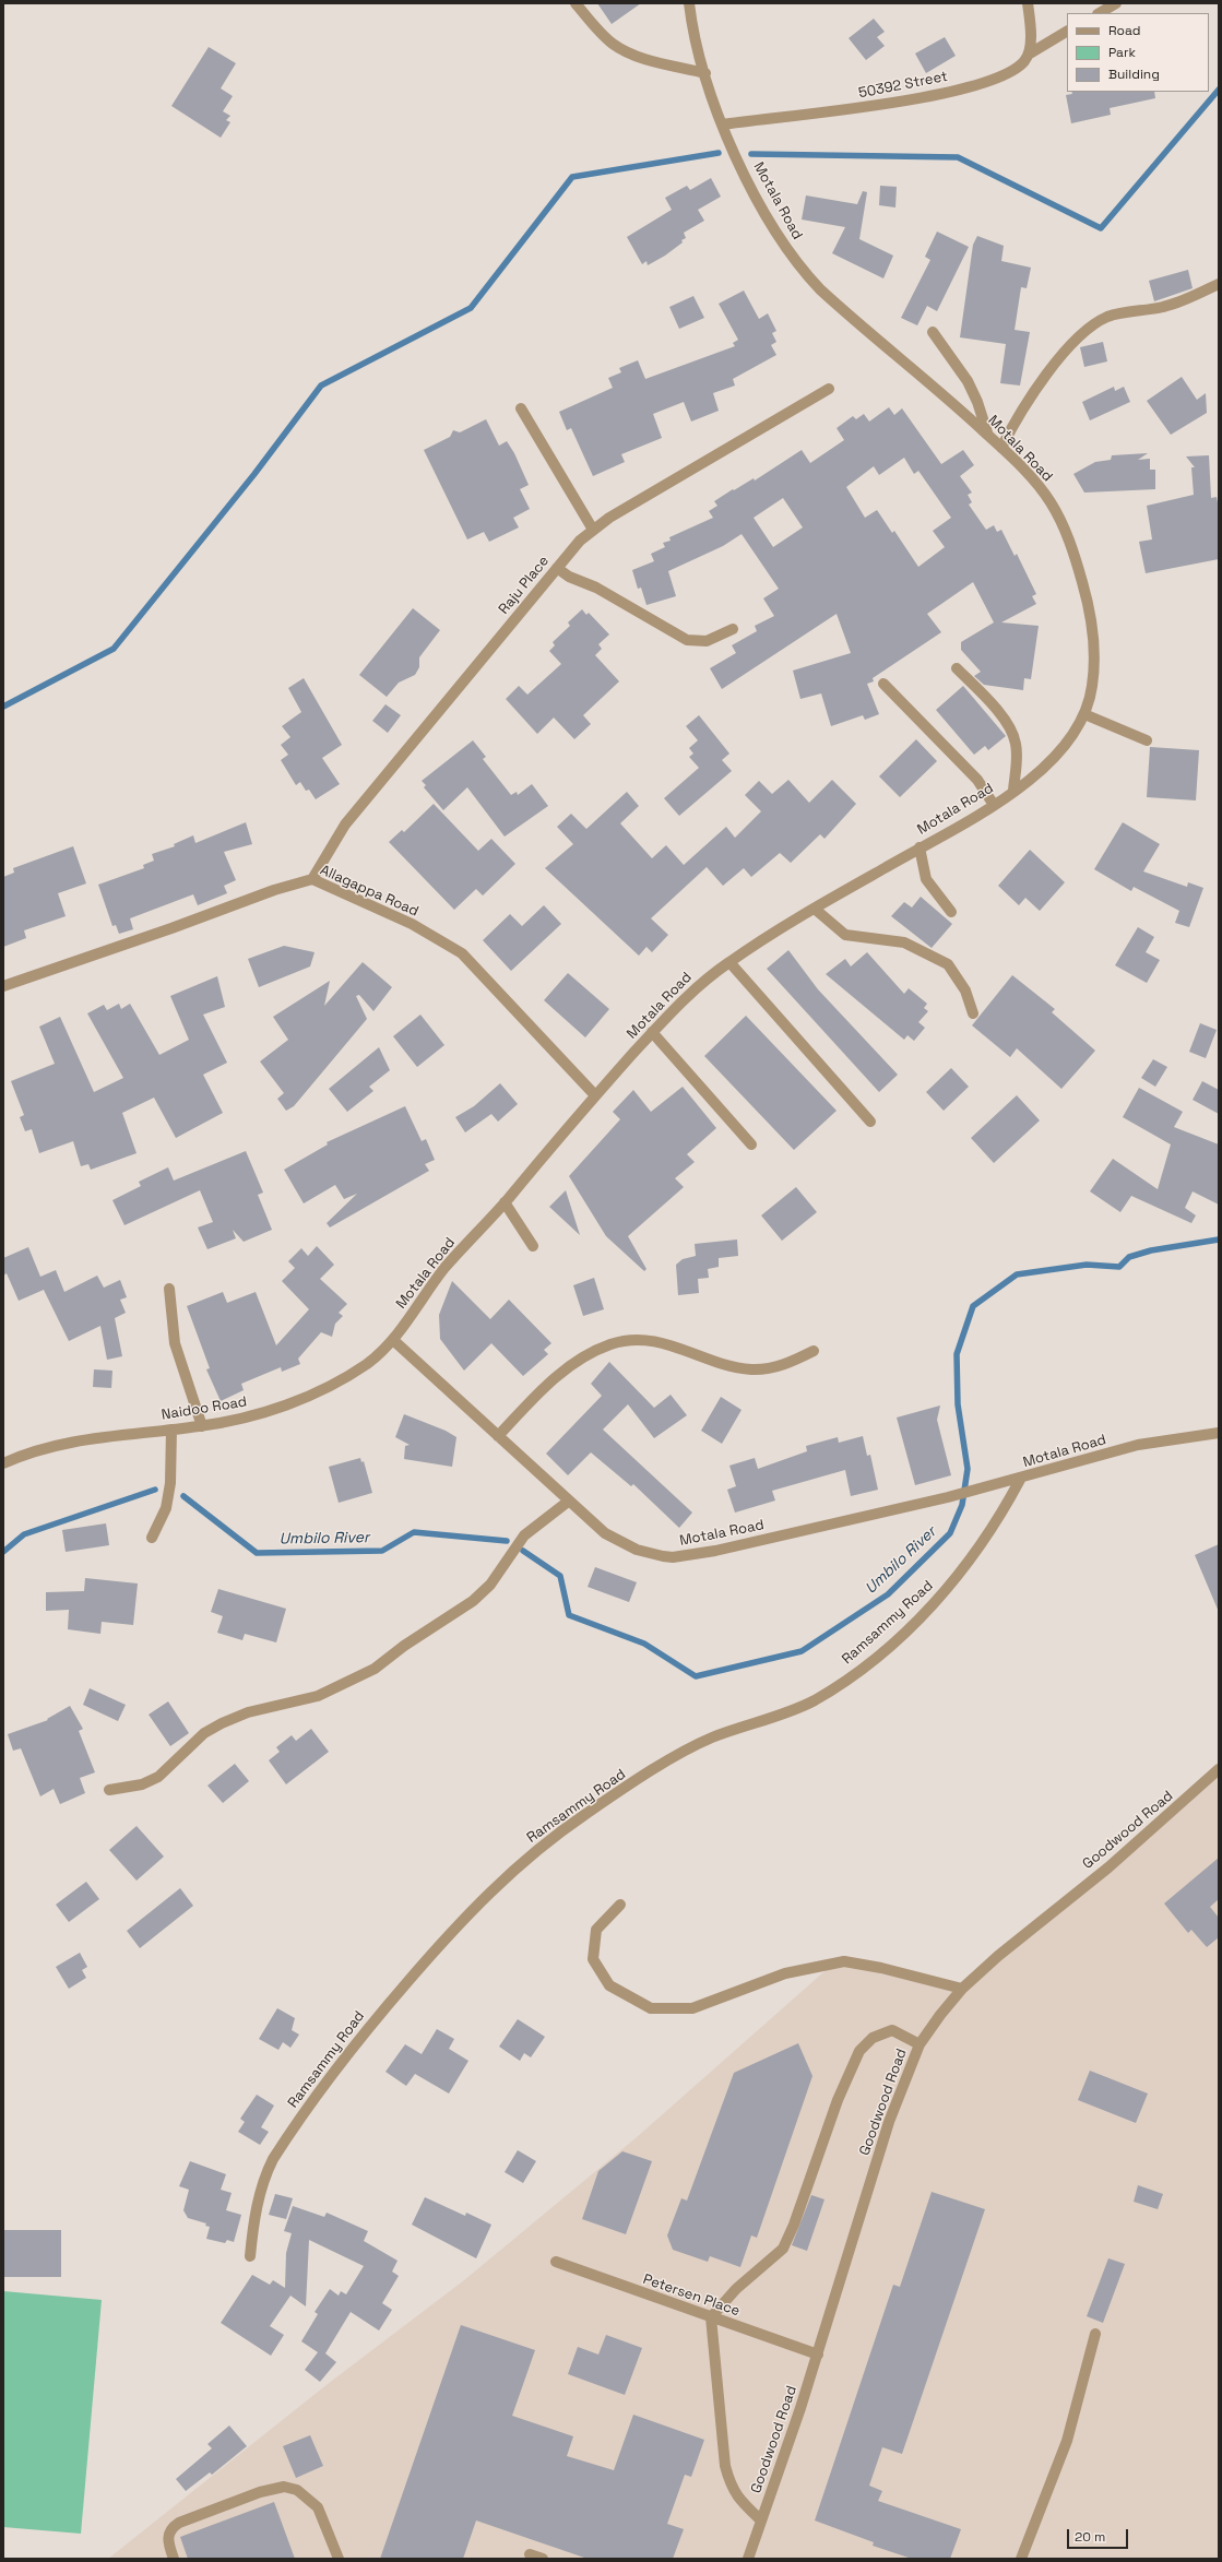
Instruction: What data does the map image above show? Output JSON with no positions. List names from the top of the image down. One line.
{"streets":{"street":["50392 Street","Motala Road","Raju Place","Allagappa Road","Naidoo Road","Ramsammy Road","Goodwood Road","Petersen Place"]},"crossings":[["50392 Street","Motala Road"],["Motala Road","Allagappa Road"],["Motala Road","Naidoo Road"],["Motala Road","Ramsammy Road"],["Raju Place","Allagappa Road"],["Goodwood Road","Petersen Place"]],"water":["Umbilo River"],"legend":["Road","Park","Building"],"scale_bar":"20 m"}
